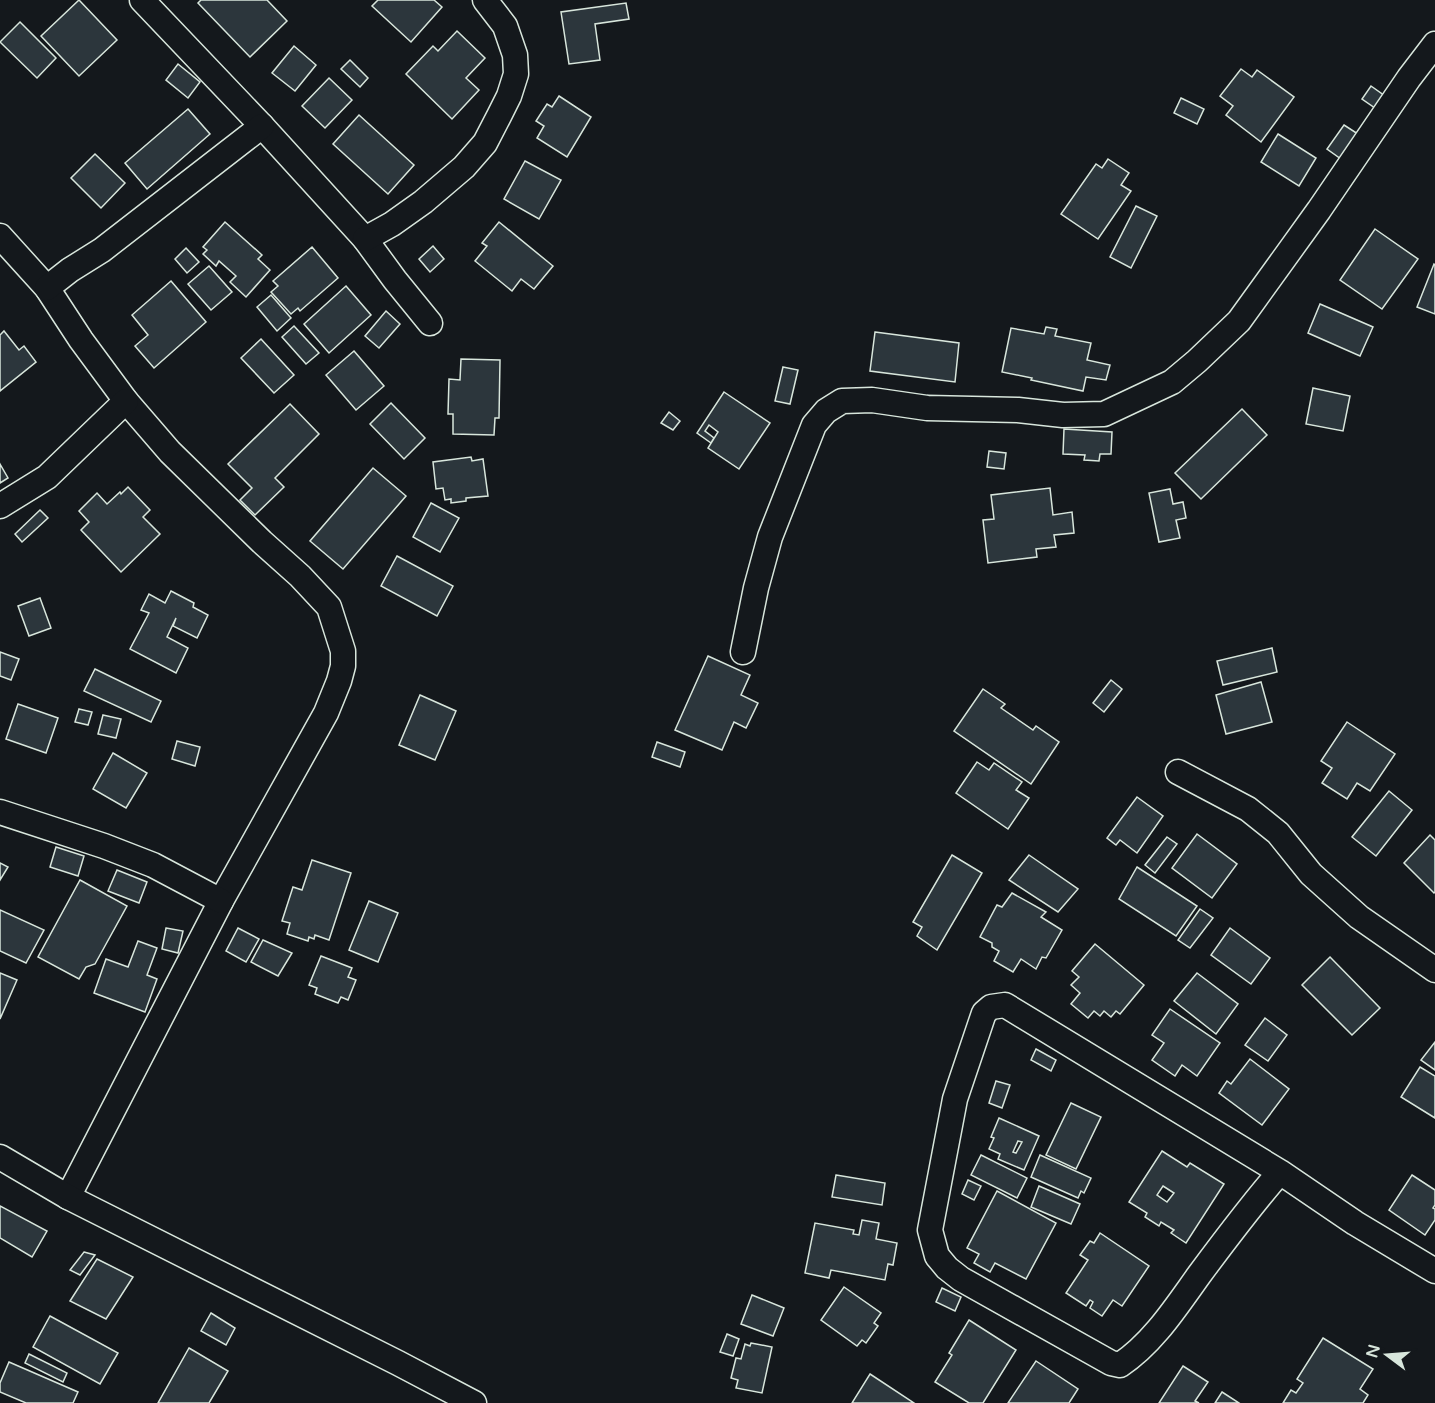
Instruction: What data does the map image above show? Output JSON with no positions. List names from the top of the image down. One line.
{"north":"left"}
